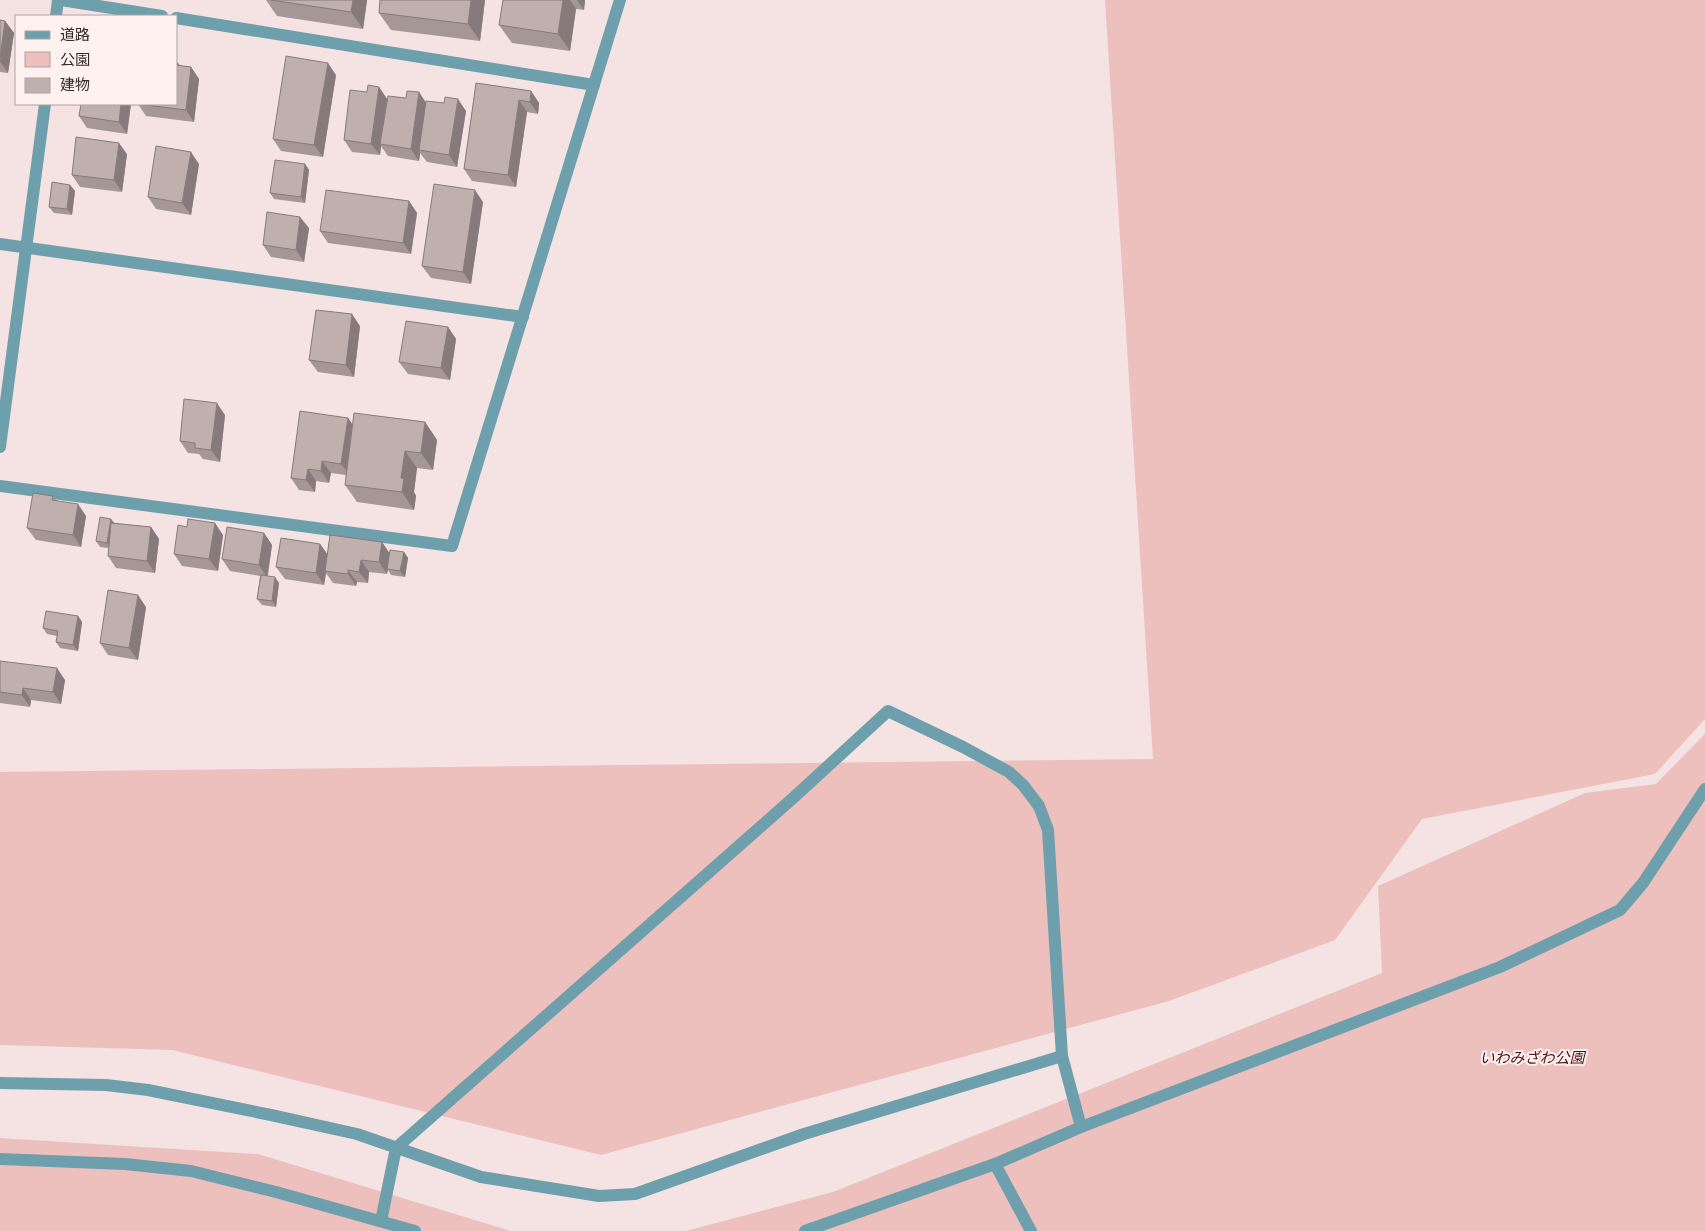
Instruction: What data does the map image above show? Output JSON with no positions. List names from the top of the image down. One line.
{"parks":["いわみざわ公園"],"legend":["道路","公園","建物"]}
